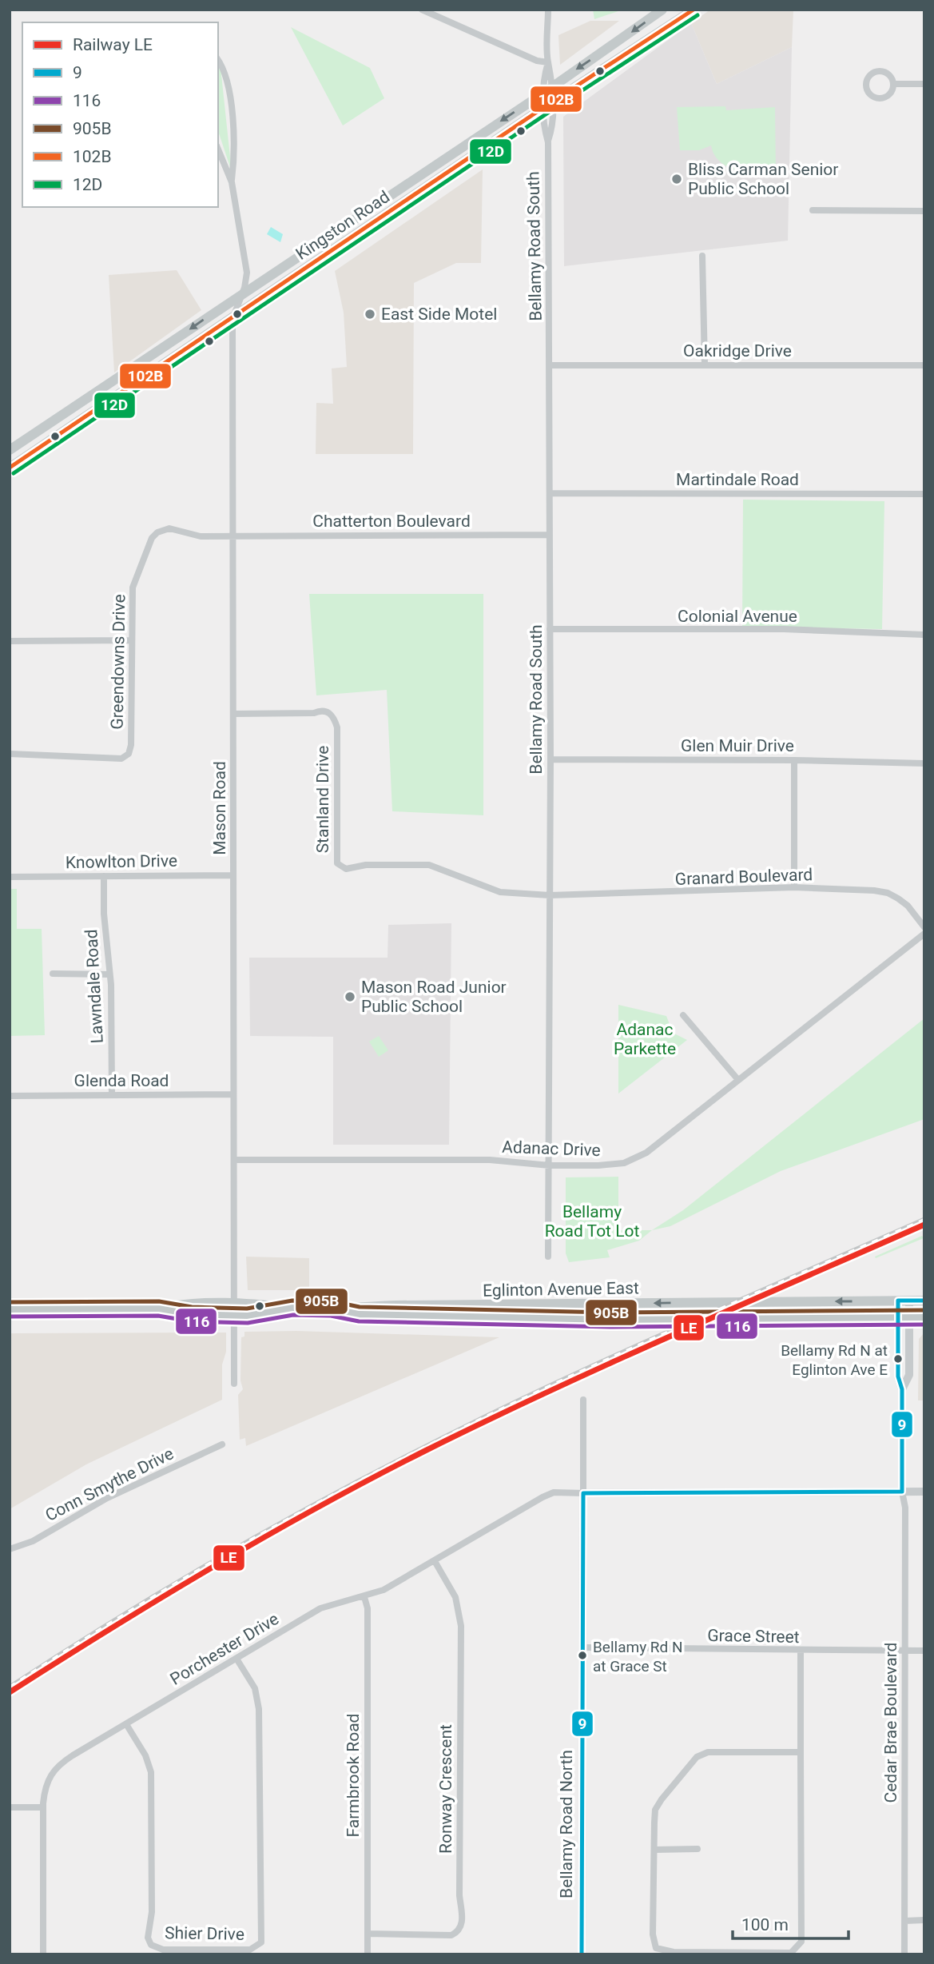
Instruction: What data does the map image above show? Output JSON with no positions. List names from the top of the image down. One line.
{"streets":{"main road":["Kingston Road","Eglinton Avenue East"],"street":["Bellamy Road South","Oakridge Drive","Martindale Road","Chatterton Boulevard","Colonial Avenue","Greendowns Drive","Glen Muir Drive","Stanland Drive","Mason Road","Knowlton Drive","Granard Boulevard","Lawndale Road","Glenda Road","Adanac Drive","Conn Smythe Drive","Grace Street","Porchester Drive","Cedar Brae Boulevard","Farmbrook Road","Ronway Crescent","Bellamy Road North","Shier Drive"]},"crossings":[["Kingston Road","Bellamy Road South"],["Kingston Road","Mason Road"],["Bellamy Road South","Oakridge Drive"],["Bellamy Road South","Martindale Road"],["Bellamy Road South","Chatterton Boulevard"],["Bellamy Road South","Colonial Avenue"],["Bellamy Road South","Glen Muir Drive"],["Bellamy Road South","Stanland Drive"],["Bellamy Road South","Granard Boulevard"],["Bellamy Road South","Adanac Drive"],["Chatterton Boulevard","Greendowns Drive"],["Chatterton Boulevard","Mason Road"],["Greendowns Drive","Mason Road"],["Stanland Drive","Mason Road"],["Stanland Drive","Granard Boulevard"],["Mason Road","Knowlton Drive"],["Mason Road","Glenda Road"],["Mason Road","Adanac Drive"],["Mason Road","Eglinton Avenue East"],["Knowlton Drive","Lawndale Road"],["Lawndale Road","Glenda Road"],["Grace Street","Cedar Brae Boulevard"],["Grace Street","Bellamy Road North"],["Porchester Drive","Farmbrook Road"],["Porchester Drive","Ronway Crescent"],["Porchester Drive","Bellamy Road North"],["Porchester Drive","Shier Drive"],["Farmbrook Road","Ronway Crescent"]],"parks":["Adanac Parkette","Bellamy Road Tot Lot"],"places":["Bliss Carman Senior Public School","East Side Motel","Mason Road Junior Public School","Bellamy Rd N at Eglinton Ave E","Bellamy Rd N at Grace St"],"lines":["transit line 102B","transit line 12D","rail line LE","transit line 9","transit line 905B","transit line 116"],"legend":["Railway LE","9","116","905B","102B","12D"],"scale_bar":"100 m"}
